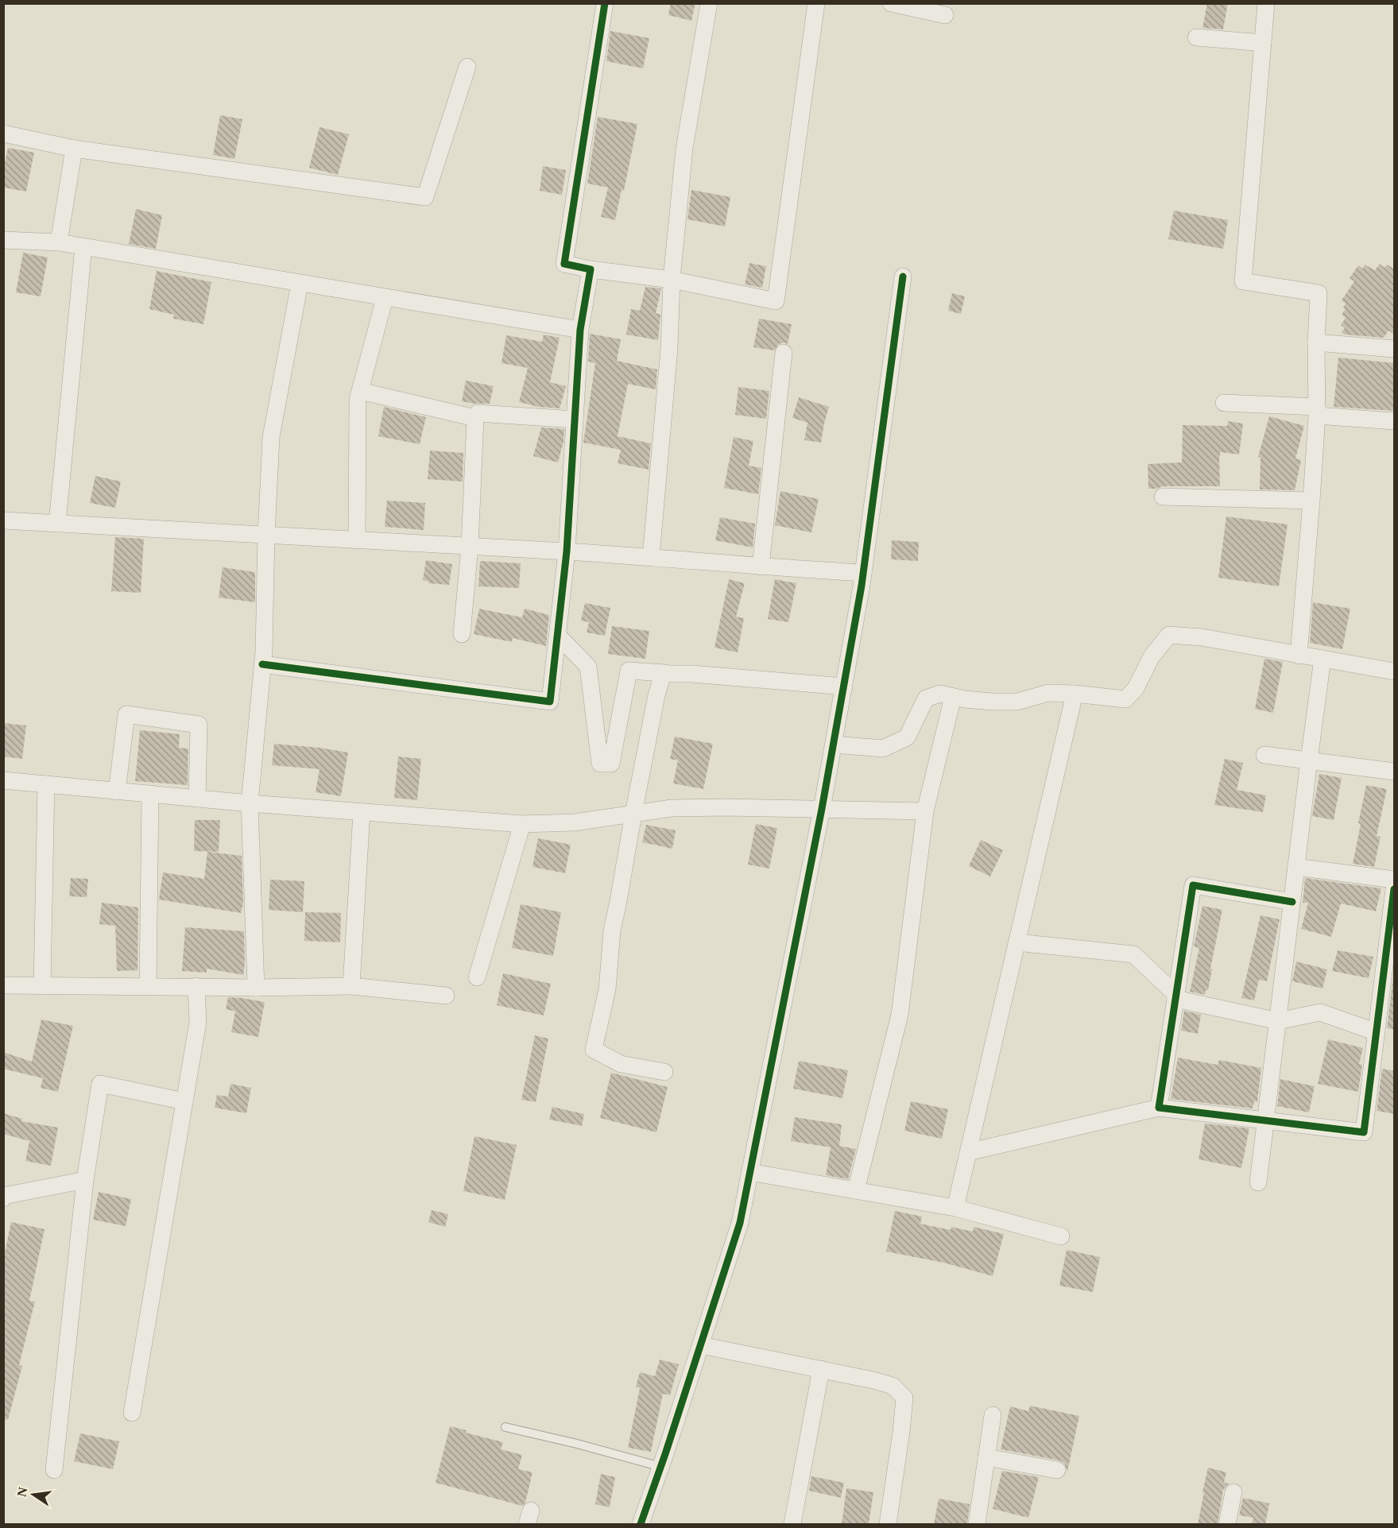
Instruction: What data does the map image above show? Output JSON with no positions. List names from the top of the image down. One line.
{"north":"left"}
